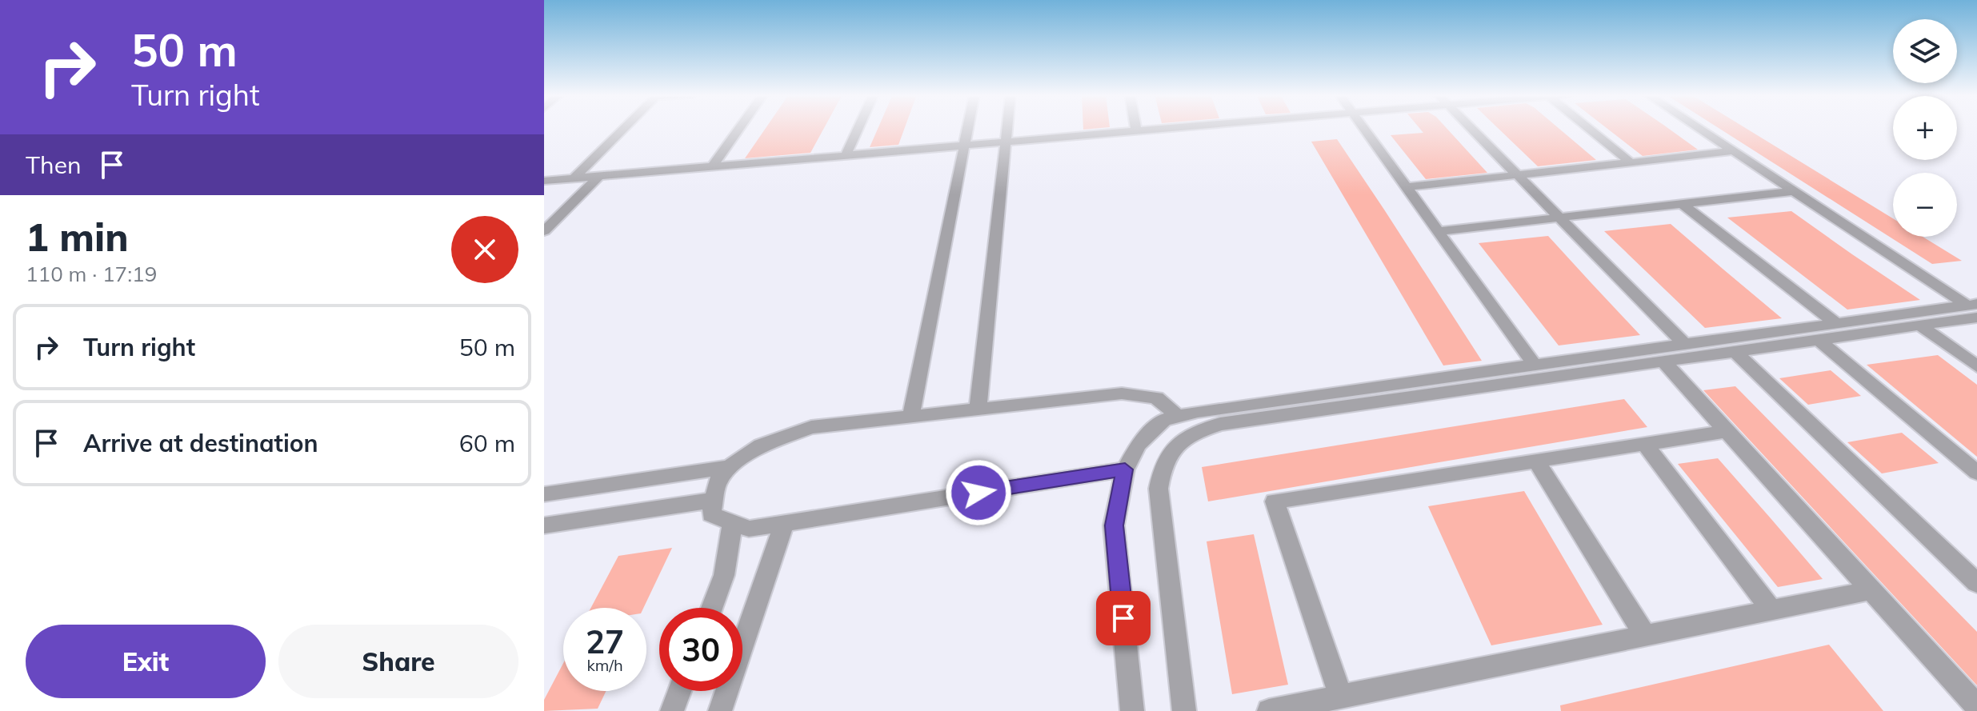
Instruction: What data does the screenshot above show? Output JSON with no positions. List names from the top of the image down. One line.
{"page":{"turn":["50 m","Turn right"],"map_buttons":["+","−"],"then":"Then","heading":["1 min","110 m · 17:19"],"list":[{"name":"Turn right","value":"50 m"},{"name":"Arrive at destination","value":"60 m"}],"speed":"27 km/h","limit":"30","buttons":["Exit","Share"]}}
